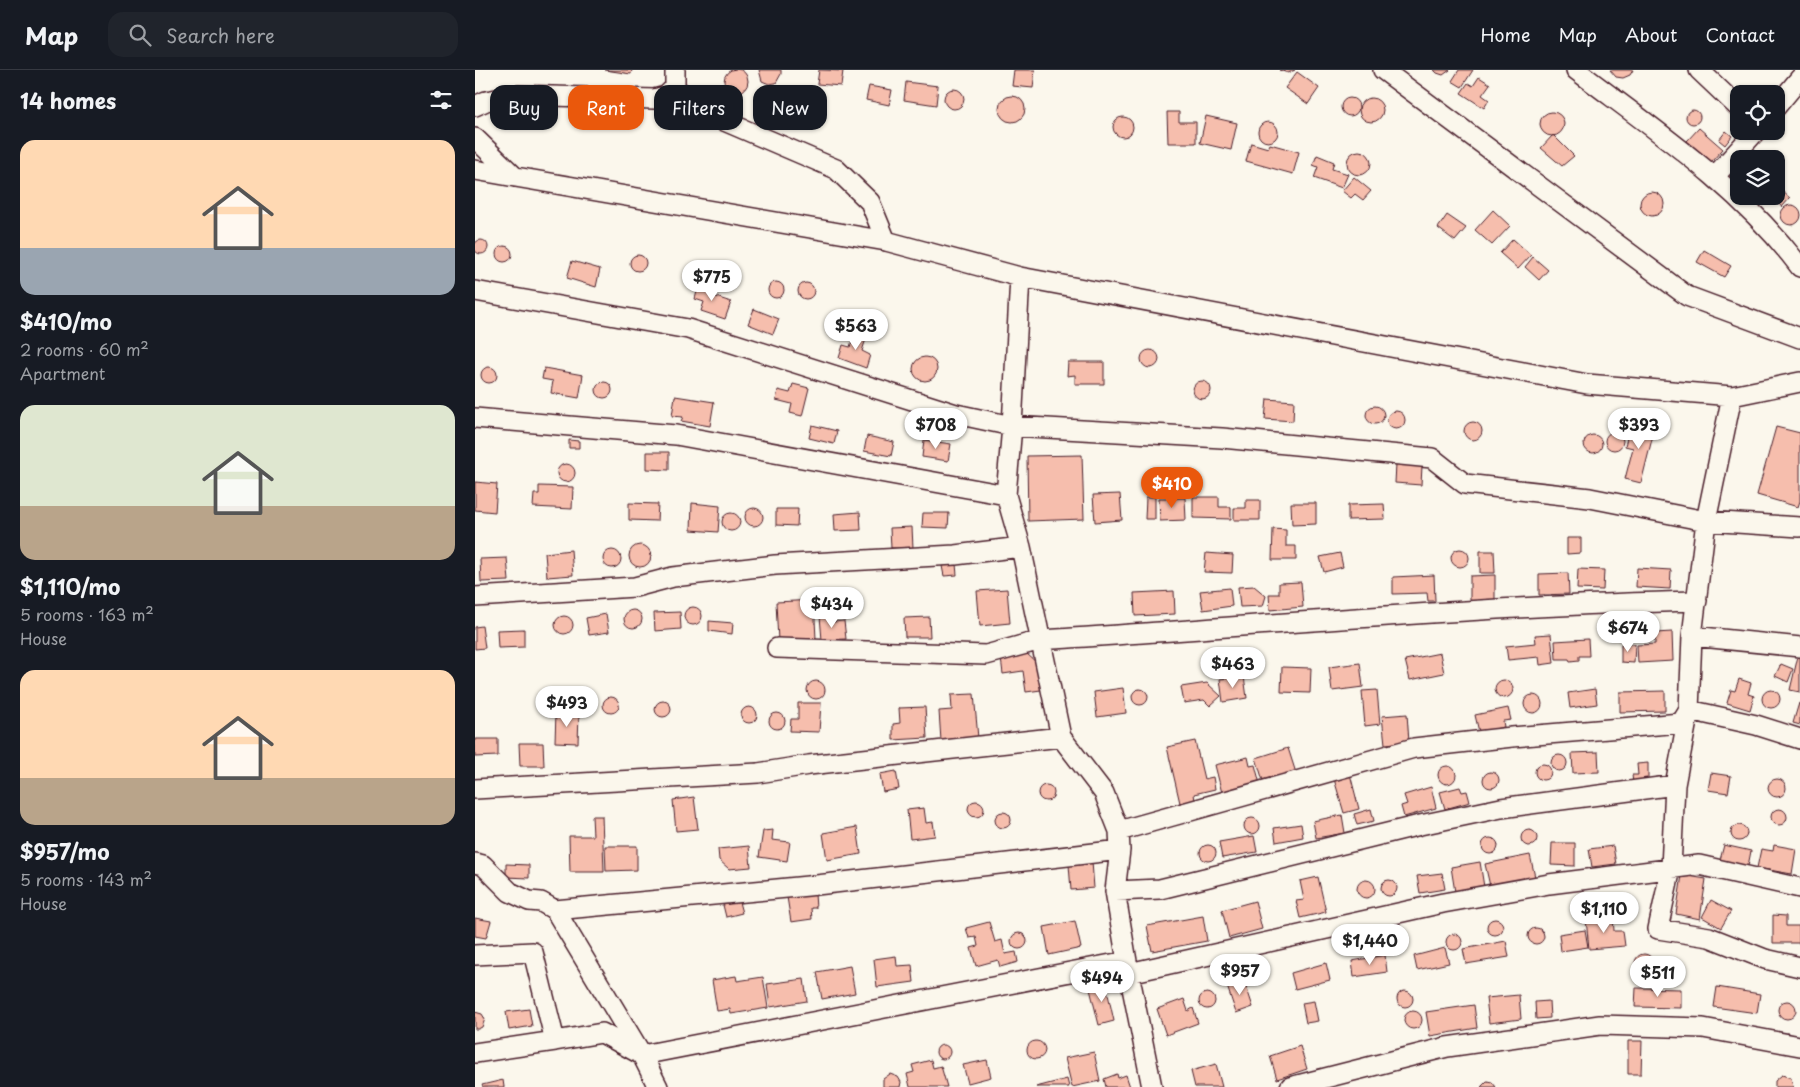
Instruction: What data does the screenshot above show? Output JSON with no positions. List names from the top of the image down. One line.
{"page":{"header":"Map","search":"Search here","nav":["Home","Map","About","Contact"],"heading":"14 homes","chip":["Buy","Rent","Filters","New"],"list":[{"name":"$410/mo","note":"2 rooms · 60 m² · Apartment"},{"name":"$1,110/mo","note":"5 rooms · 163 m² · House"},{"name":"$957/mo","note":"5 rooms · 143 m² · House"}],"price":["$775","$563","$708","$393","$410","$434","$674","$463","$493","$1,110","$1,440","$957","$511","$494"]}}
